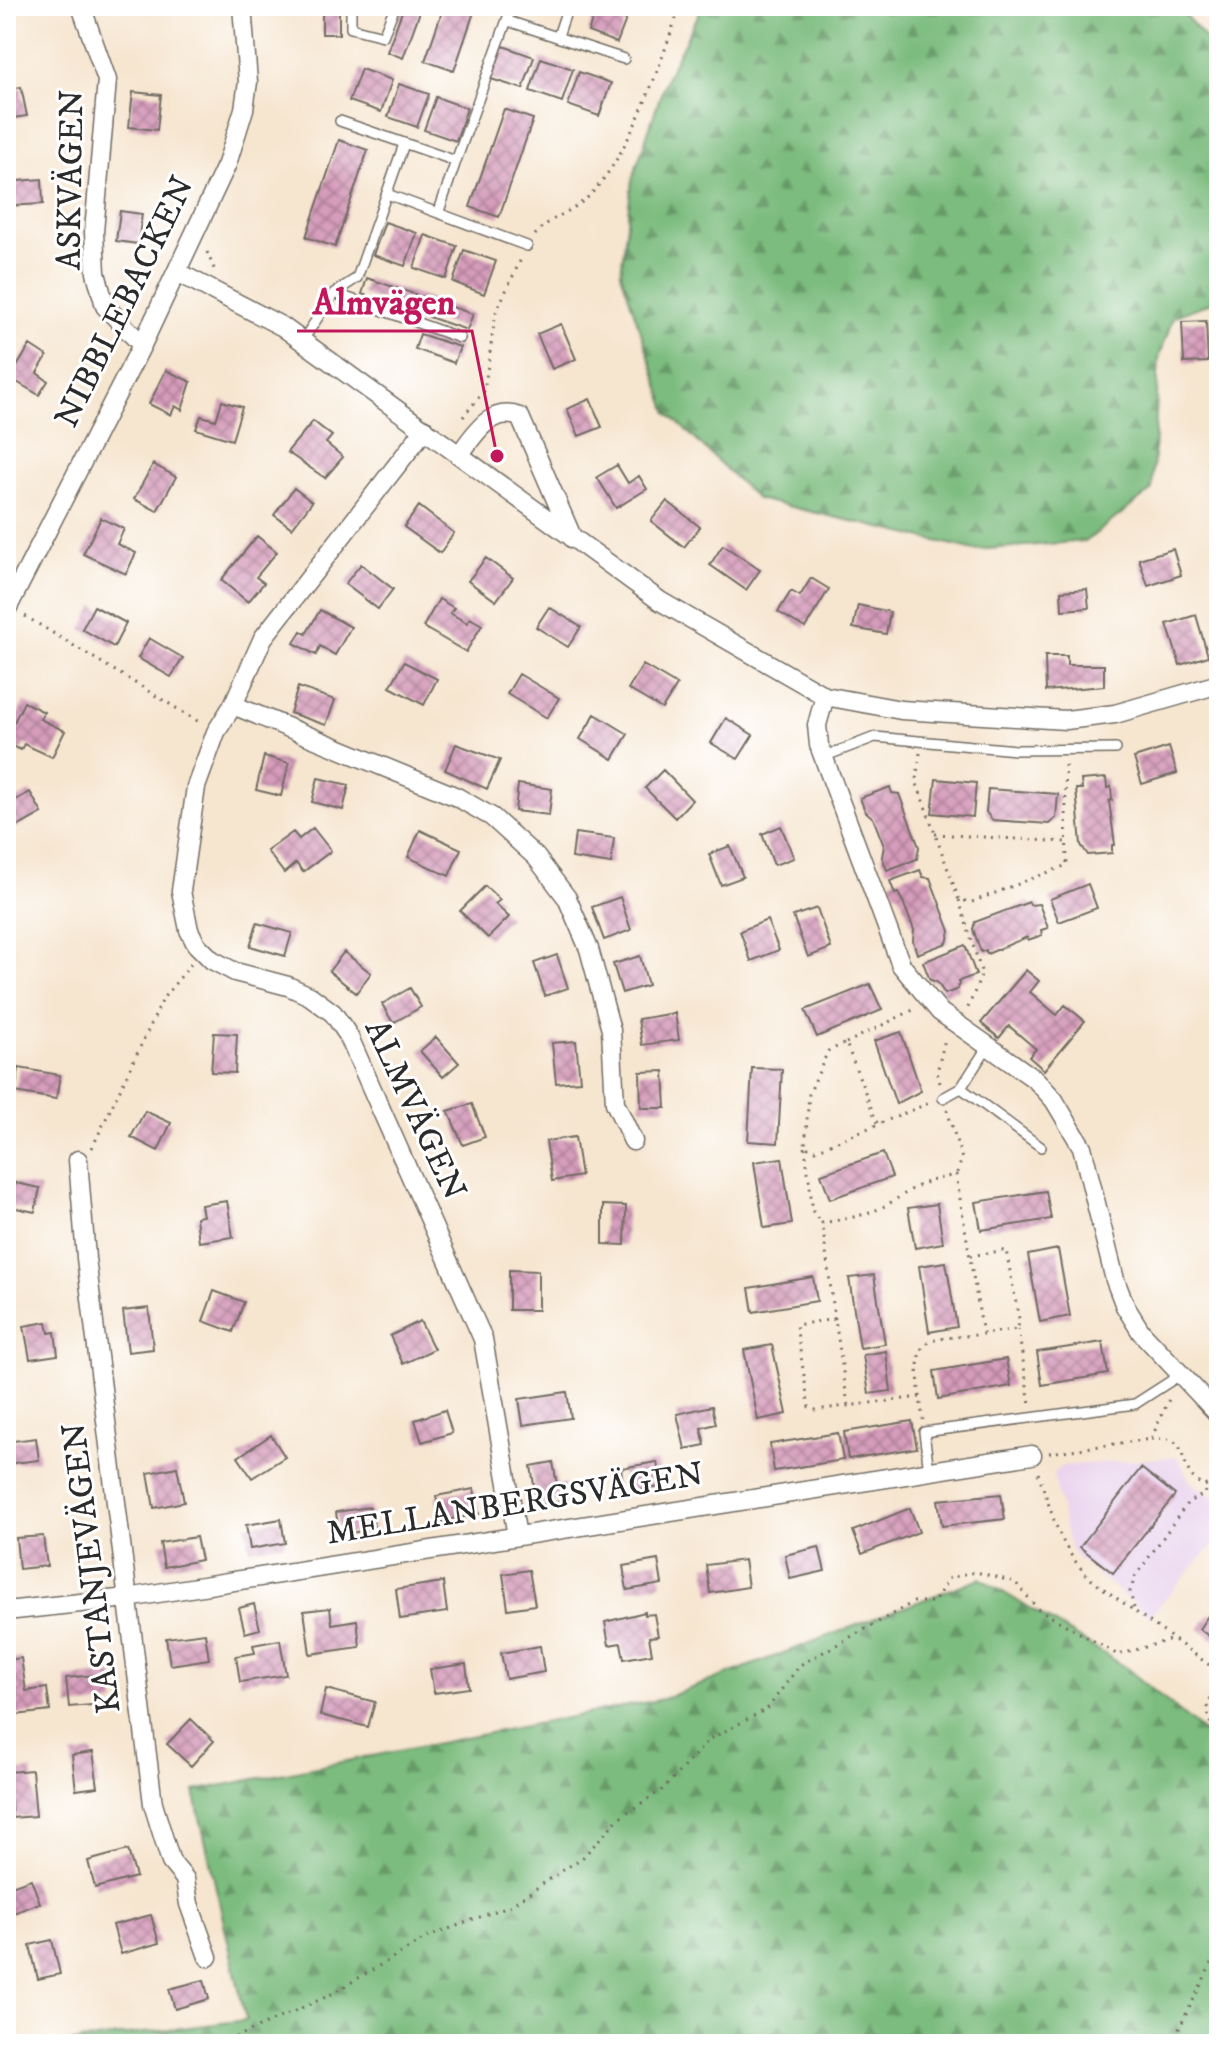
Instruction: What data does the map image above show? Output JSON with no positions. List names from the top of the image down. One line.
{"streets":{"street":["ASKVÄGEN","NIBBLEBACKEN","ALMVÄGEN","MELLANBERGSVÄGEN","KASTANJEVÄGEN"]},"crossings":[["ASKVÄGEN","NIBBLEBACKEN"],["ALMVÄGEN","MELLANBERGSVÄGEN"],["MELLANBERGSVÄGEN","KASTANJEVÄGEN"]],"places":["Almvägen"]}
